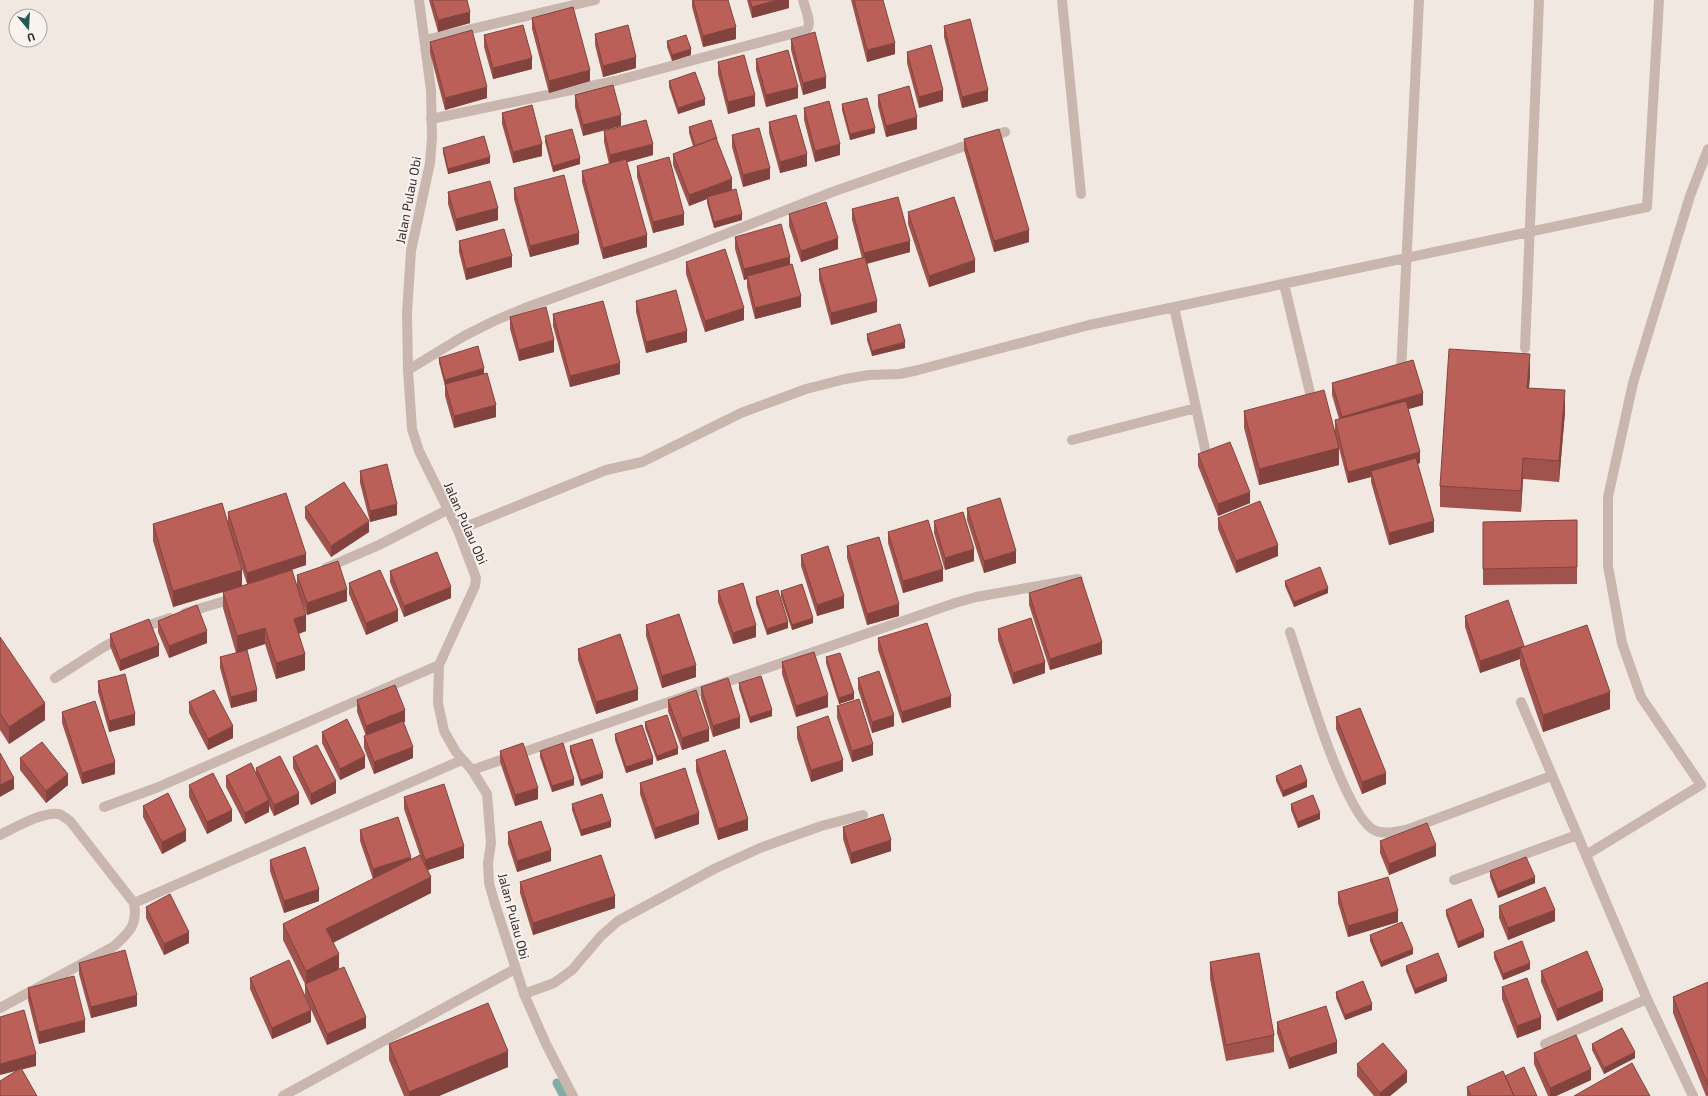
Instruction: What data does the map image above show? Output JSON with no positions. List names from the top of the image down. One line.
{"streets":{"street":["Jalan Pulau Obi"]},"north":"bottom"}
